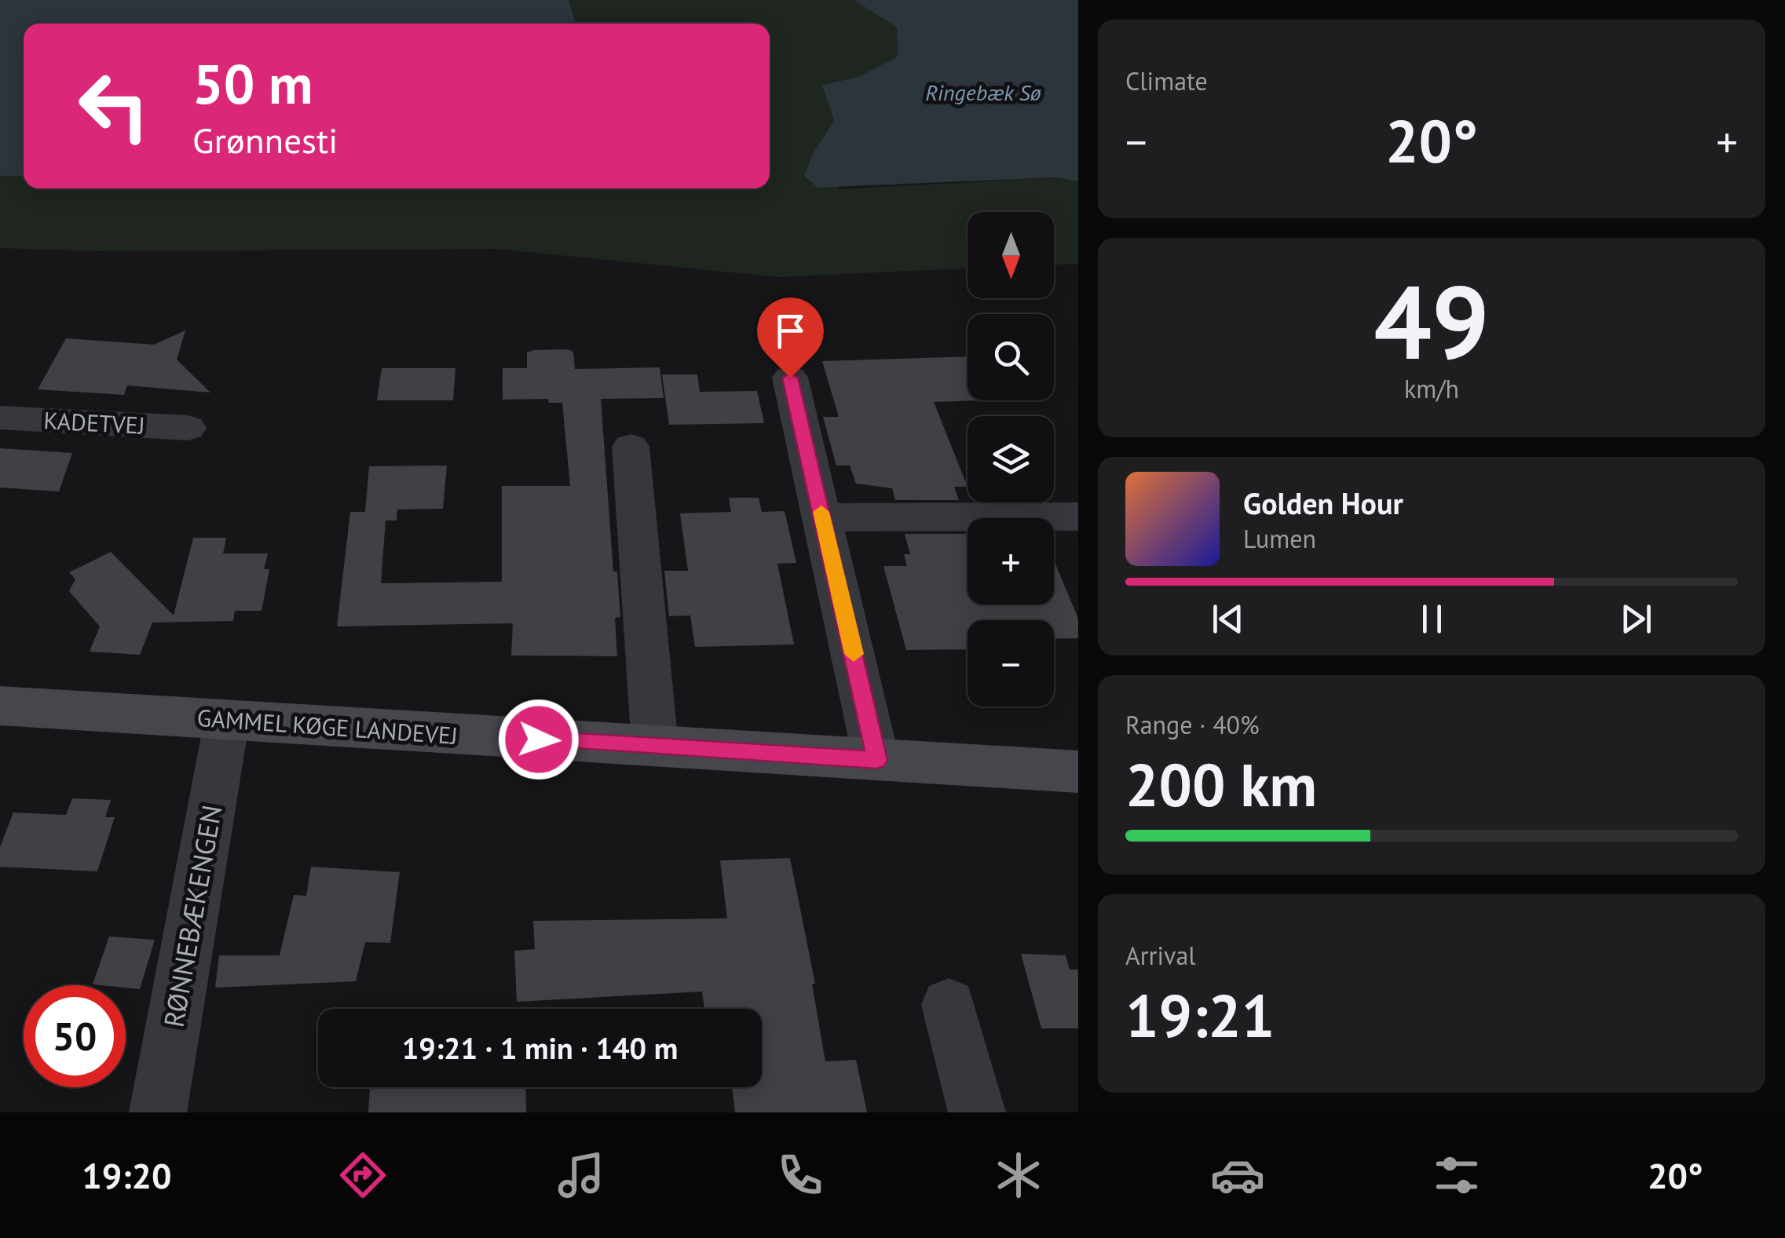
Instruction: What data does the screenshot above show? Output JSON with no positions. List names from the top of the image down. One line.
{"streets":{"main road":["GAMMEL KØGE LANDEVEJ"],"street":["KADETVEJ","RØNNEBÆKENGEN"]},"crossings":[["GAMMEL KØGE LANDEVEJ","RØNNEBÆKENGEN"]],"water":["Ringebæk Sø"],"north":"bottom","page":{"tile":["Climate",["49","km/h"],["Range · 40%","200 km"],["Arrival","19:21"]],"turn":["50 m","Grønnesti"],"heat":["−","20°","+"],"map_buttons":["+","−"],"song":["Golden Hour","Lumen"],"limit":"50","trip":"19:21 · 1 min · 140 m","tabs":["19:20","20°"]}}
